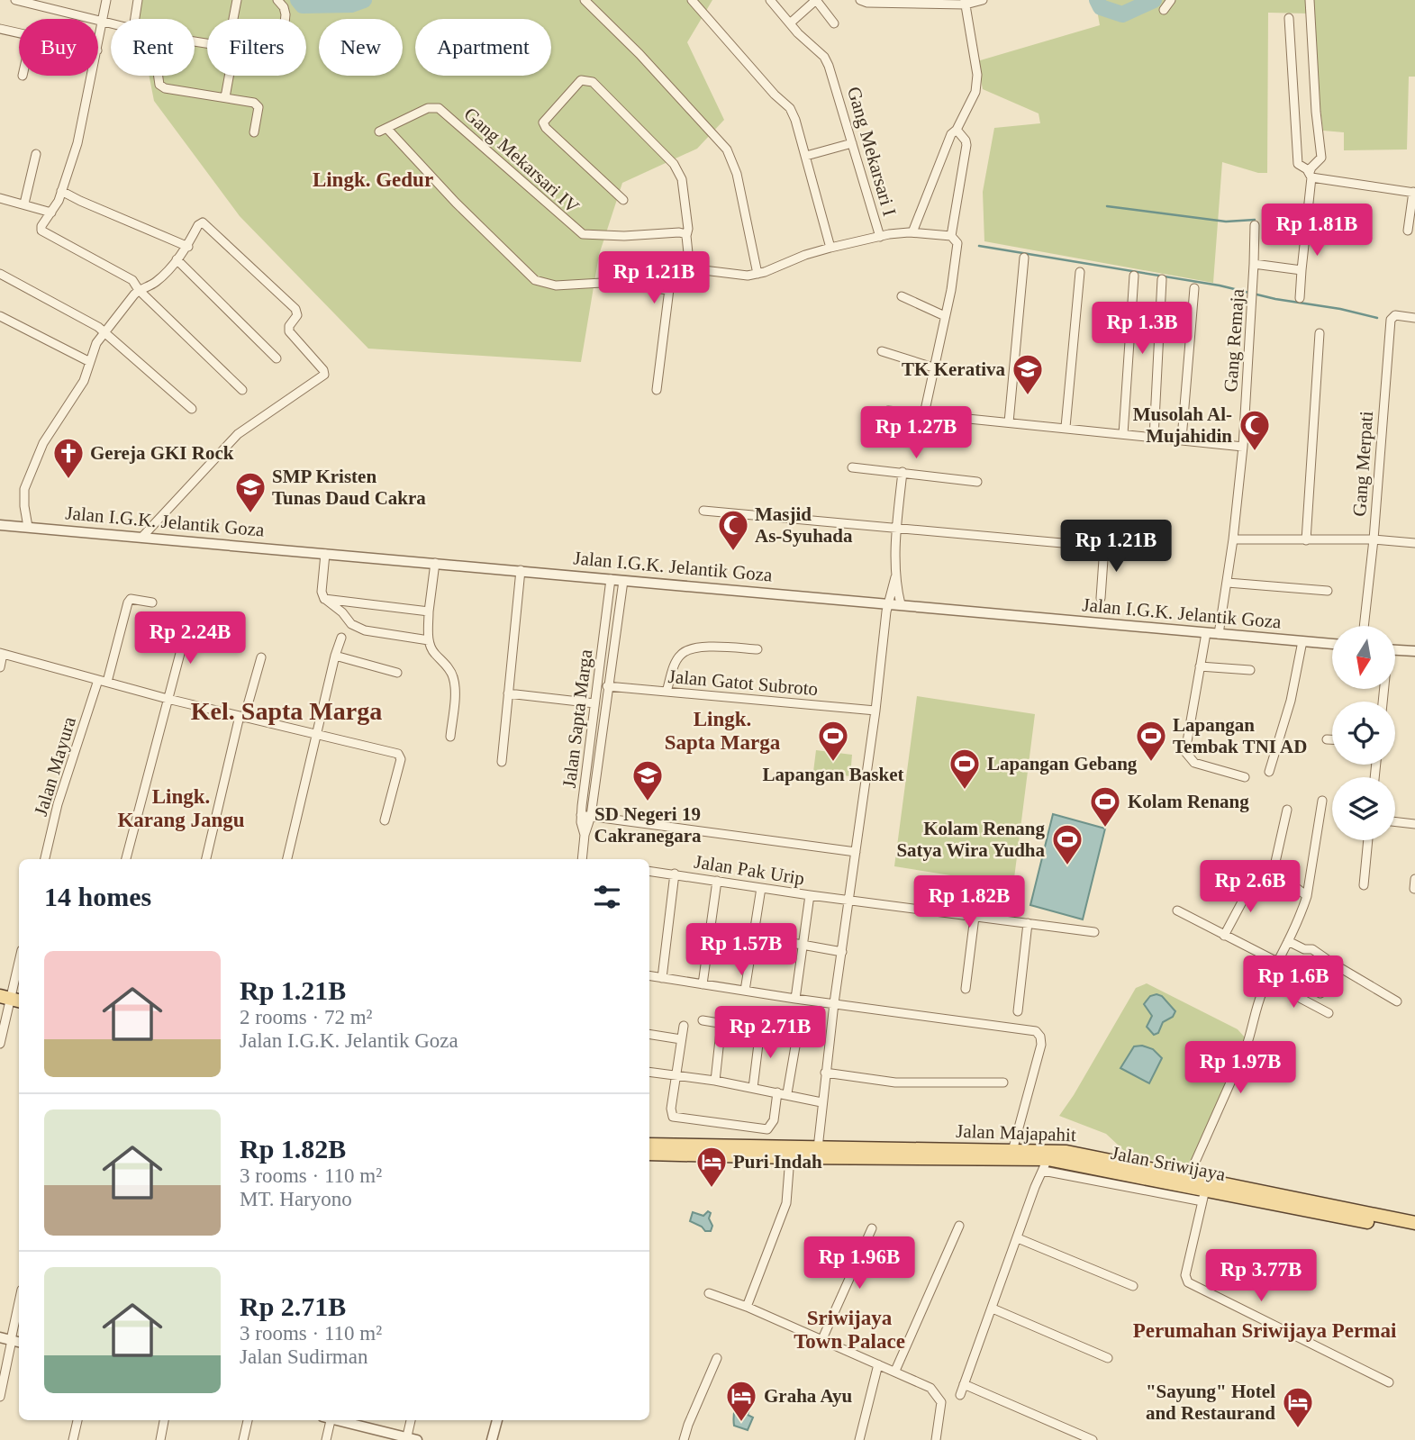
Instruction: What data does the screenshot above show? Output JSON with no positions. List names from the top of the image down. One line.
{"streets":{"main road":["Jalan Majapahit","Jalan Sriwijaya"],"street":["Gang Mekarsari I","Gang Mekarsari IV","Gang Remaja","Gang Merpati","Jalan I.G.K. Jelantik Goza","Jalan Gatot Subroto","Jalan Sapta Marga","Jalan Mayura","Jalan Pak Urip"]},"crossings":[["Gang Remaja","Jalan I.G.K. Jelantik Goza"],["Jalan I.G.K. Jelantik Goza","Jalan Sapta Marga"],["Jalan Majapahit","Jalan Sriwijaya"]],"districts":["Lingk. Gedur","Kel. Sapta Marga","Lingk. Sapta Marga","Lingk. Karang Jangu","Sriwijaya Town Palace","Perumahan Sriwijaya Permai"],"places":{"school or university":["TK Kerativa","SMP Kristen Tunas Daud Cakra","SD Negeri 19 Cakranegara"],"mosque":["Musolah Al- Mujahidin","Masjid As-Syuhada"],"church":["Gereja GKI Rock"],"sports":["Lapangan Basket","Lapangan Tembak TNI AD","Lapangan Gebang","Kolam Renang","Kolam Renang Satya Wira Yudha"],"hotel":["Puri Indah","Graha Ayu","\"Sayung\" Hotel and Restaurand"]},"north":"bottom","page":{"chip":["Buy","Rent","Filters","New","Apartment"],"price":["Rp 1.81B","Rp 1.21B","Rp 1.3B","Rp 1.27B","Rp 1.21B","Rp 2.24B","Rp 2.6B","Rp 1.82B","Rp 1.57B","Rp 1.6B","Rp 2.71B","Rp 1.97B","Rp 1.96B","Rp 3.77B"],"heading":"14 homes","list":[{"name":"Rp 1.21B","note":"2 rooms · 72 m² · Jalan I.G.K. Jelantik Goza"},{"name":"Rp 1.82B","note":"3 rooms · 110 m² · MT. Haryono"},{"name":"Rp 2.71B","note":"3 rooms · 110 m² · Jalan Sudirman"}]}}
